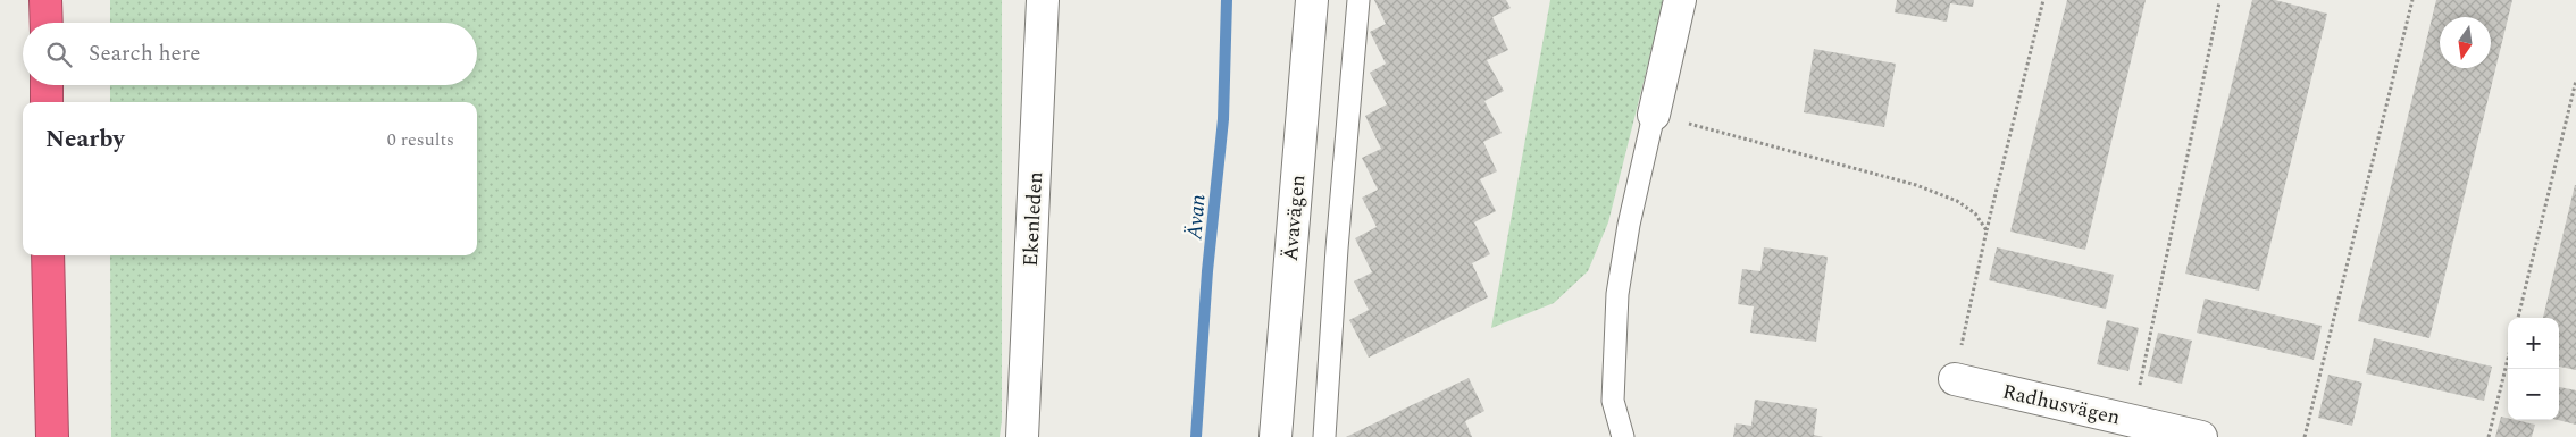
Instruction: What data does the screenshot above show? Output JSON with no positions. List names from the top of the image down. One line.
{"streets":{"street":["Ävavägen","Ekenleden","Radhusvägen"]},"water":["Ävan"],"north":"bottom","page":{"search":"Search here","heading":["Nearby","0 results"],"map_buttons":["+","−"]}}
